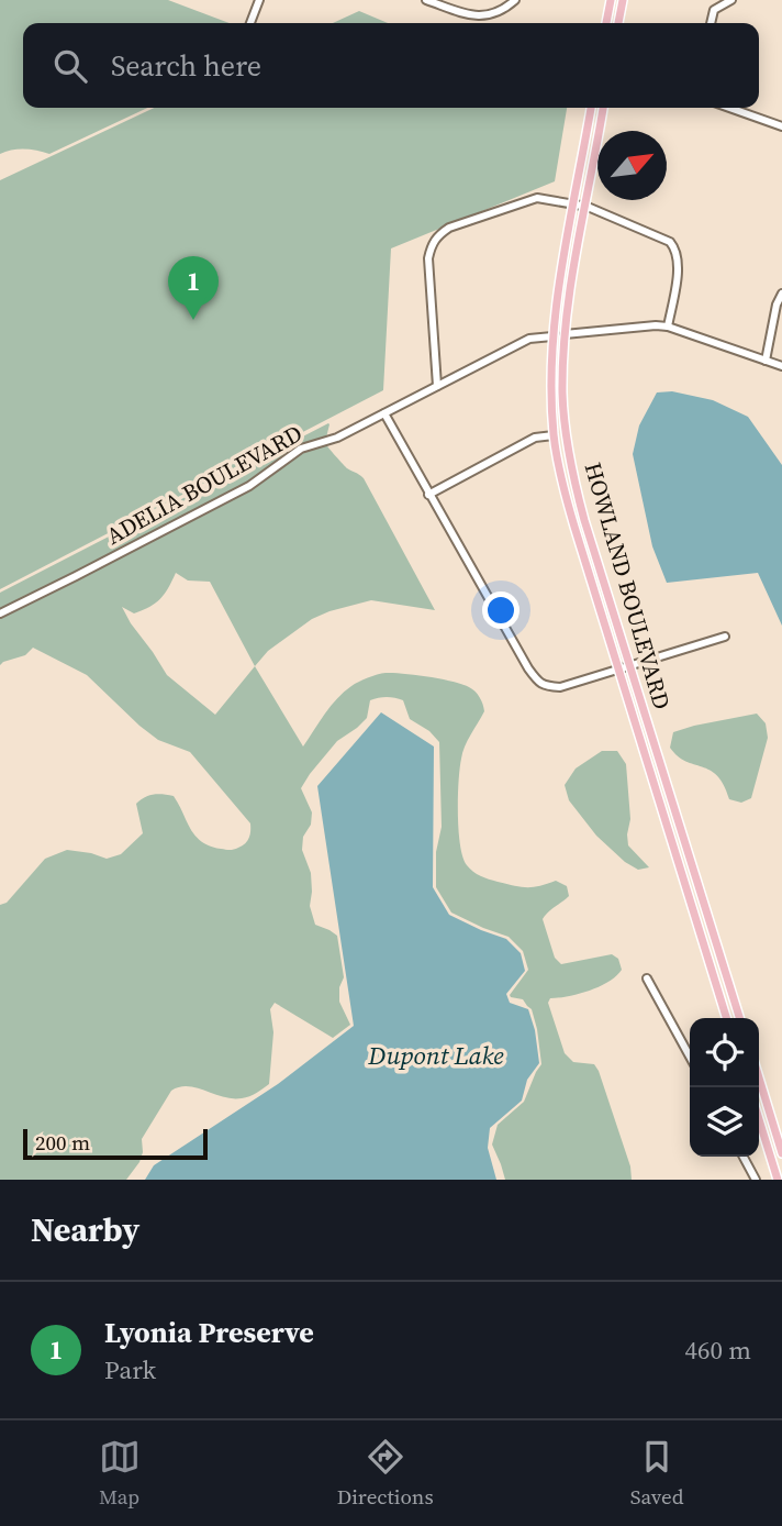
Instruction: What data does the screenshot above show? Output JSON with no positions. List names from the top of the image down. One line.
{"streets":{"main road":["HOWLAND BOULEVARD"],"street":["ADELIA BOULEVARD"]},"crossings":[["ADELIA BOULEVARD","HOWLAND BOULEVARD"]],"water":["Dupont Lake"],"scale_bar":"200 m","north":"top right","page":{"search":"Search here","pins":"1","scale":"200 m","heading":"Nearby","list":[{"mark":"1","name":"Lyonia Preserve","note":"Park","value":"460 m"}],"nav":["Map","Directions","Saved"]}}
